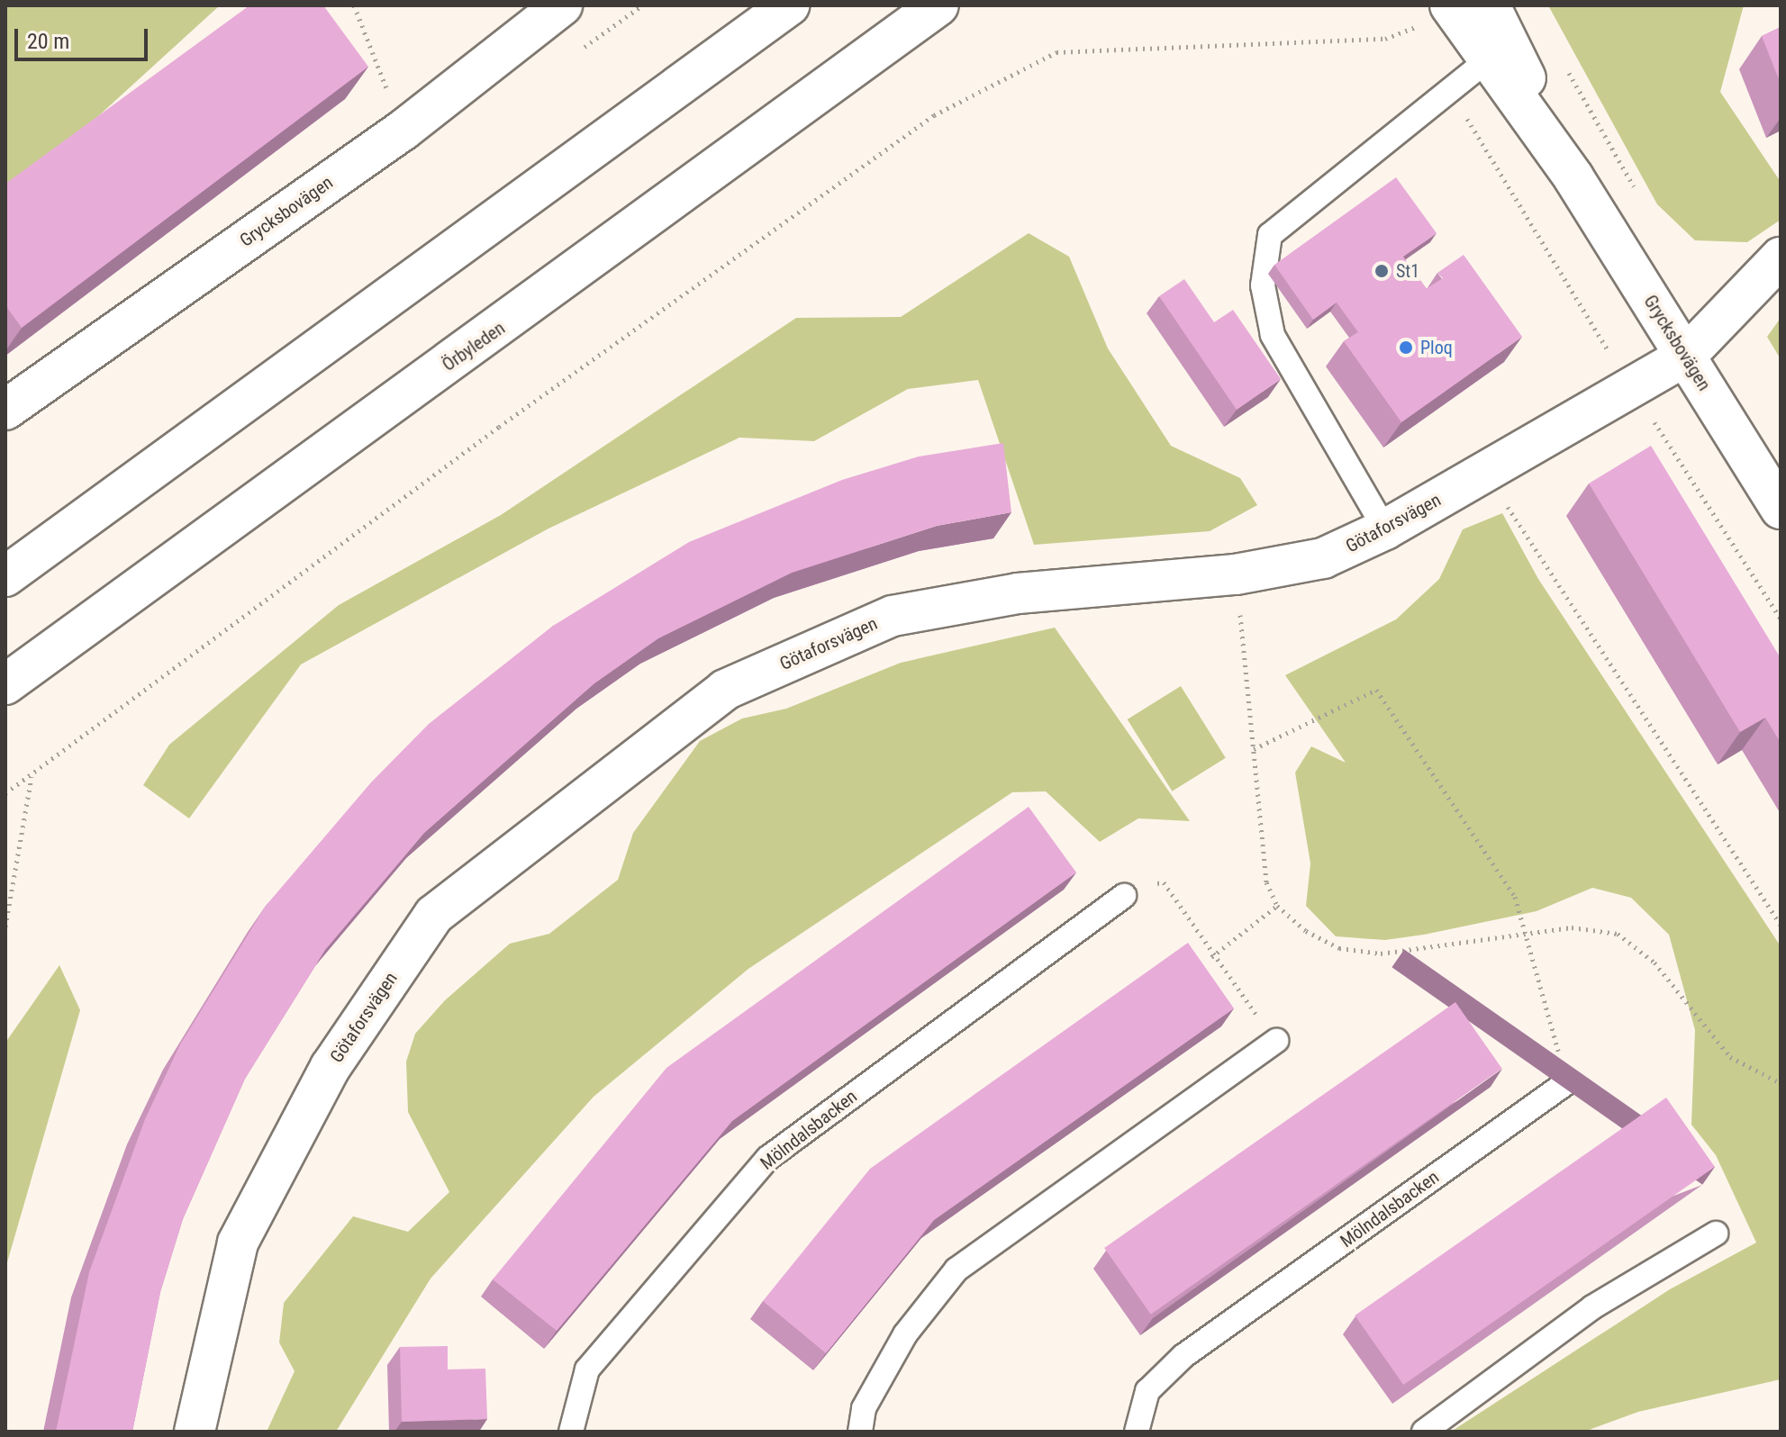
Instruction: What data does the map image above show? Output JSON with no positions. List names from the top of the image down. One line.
{"streets":{"street":["Grycksbovägen","Örbyleden","Götaforsvägen"],"lane":["Mölndalsbacken"]},"crossings":[["Grycksbovägen","Götaforsvägen"]],"places":["St1","Ploq"],"scale_bar":"20 m"}
